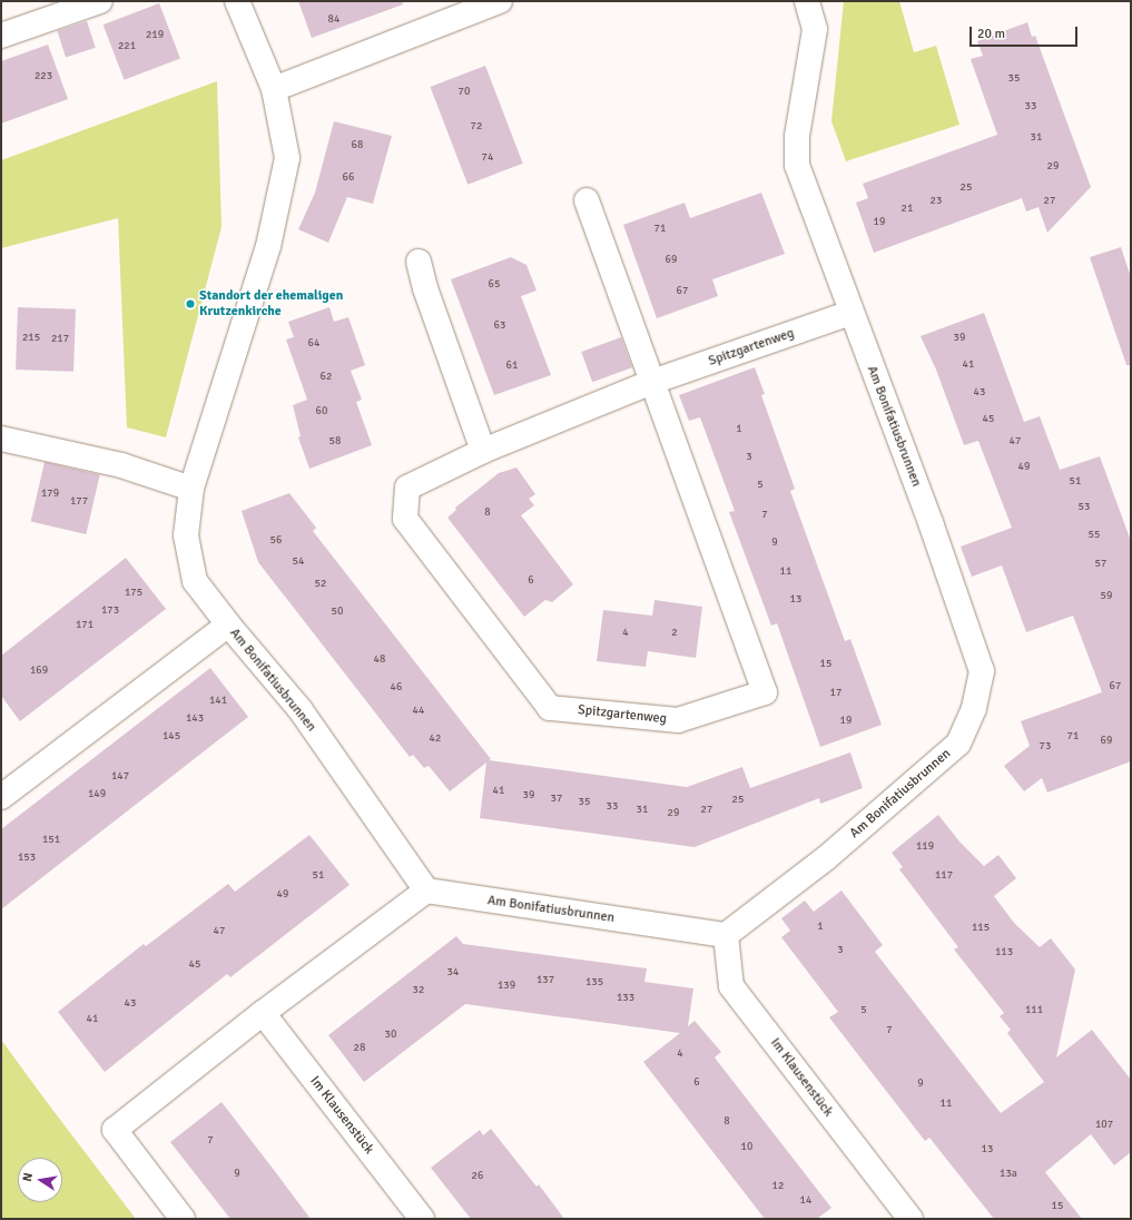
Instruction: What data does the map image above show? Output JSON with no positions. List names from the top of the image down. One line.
{"streets":{"street":["Spitzgartenweg","Am Bonifatiusbrunnen","Im Klausenstück"]},"crossings":[["Spitzgartenweg","Am Bonifatiusbrunnen"],["Am Bonifatiusbrunnen","Im Klausenstück"]],"places":["Standort der ehemaligen Krutzenkirche"],"house_numbers":["84","219","221","223","35","70","33","72","31","68","74","29","66","25","23","27","21","19","71","69","65","67","63","215","39","217","64","41","61","62","43","60","45","1","58","47","3","49","51","5","179","177","53","8","7","55","56","9","54","57","11","6","52","175","59","13","173","50","171","4","2","48","15","169","67","46","17","141","44","143","19","145","71","42","69","73","147","41","149","39","37","25","35","33","31","27","29","151","119","153","51","117","49","1","115","47","3","113","45","34","137","135","139","32","133","43","5","111","41","7","30","28","4","6","9","11","8","107","7","10","13","9","13a","26","12","14","15"],"scale_bar":"20 m","north":"left"}
